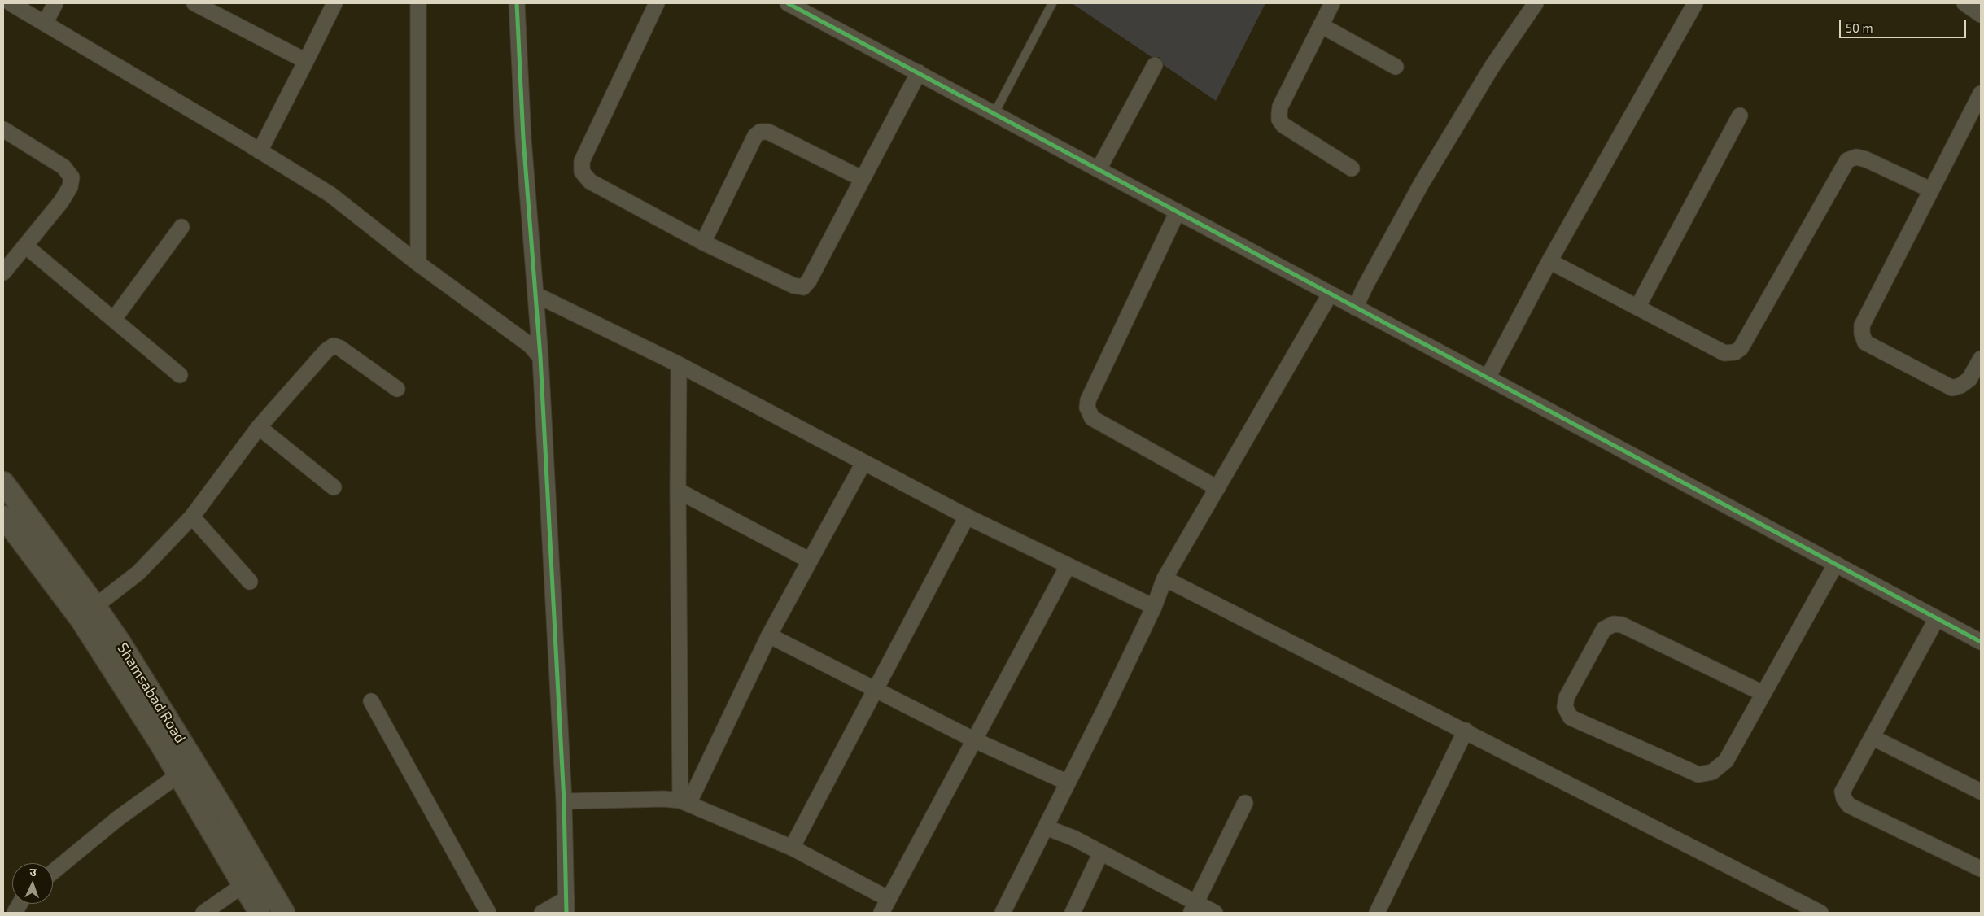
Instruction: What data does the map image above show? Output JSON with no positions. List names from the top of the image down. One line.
{"streets":{"main road":["Shamsabad Road"]},"scale_bar":"50 m","north":"top"}
